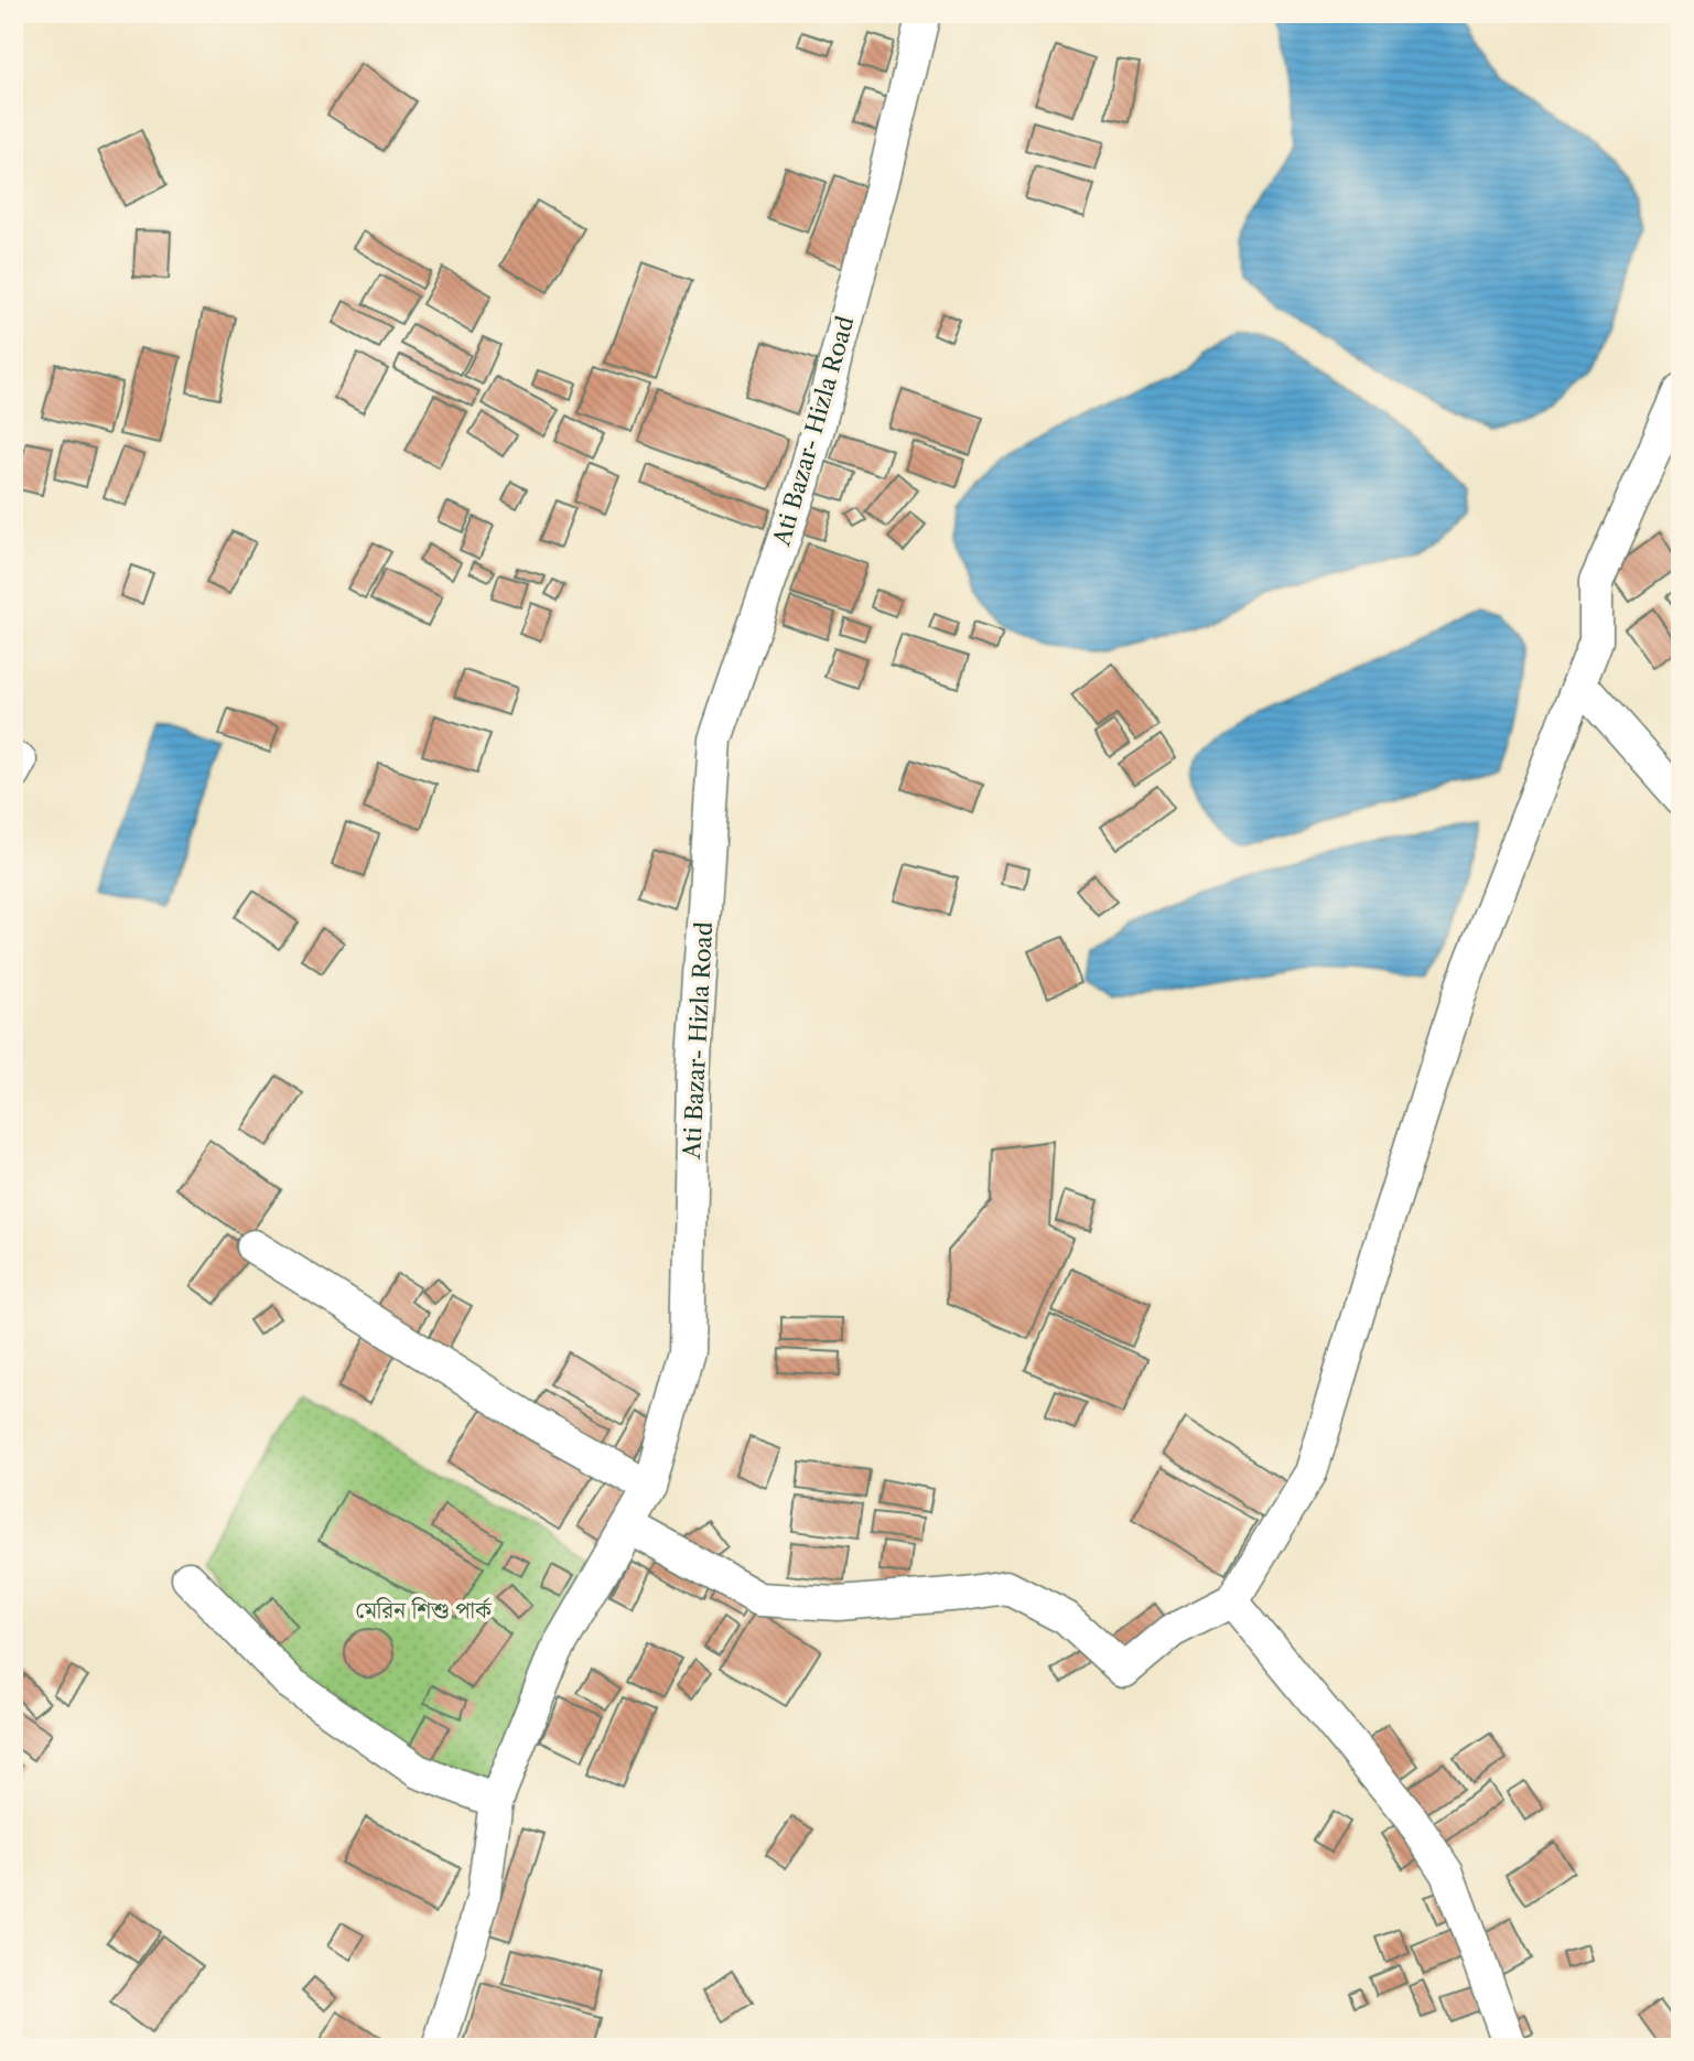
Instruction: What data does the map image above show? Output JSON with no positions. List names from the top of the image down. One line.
{"streets":{"street":["Ati Bazar- Hizla Road"]},"parks":["মেরিন শিশু পার্ক"]}
